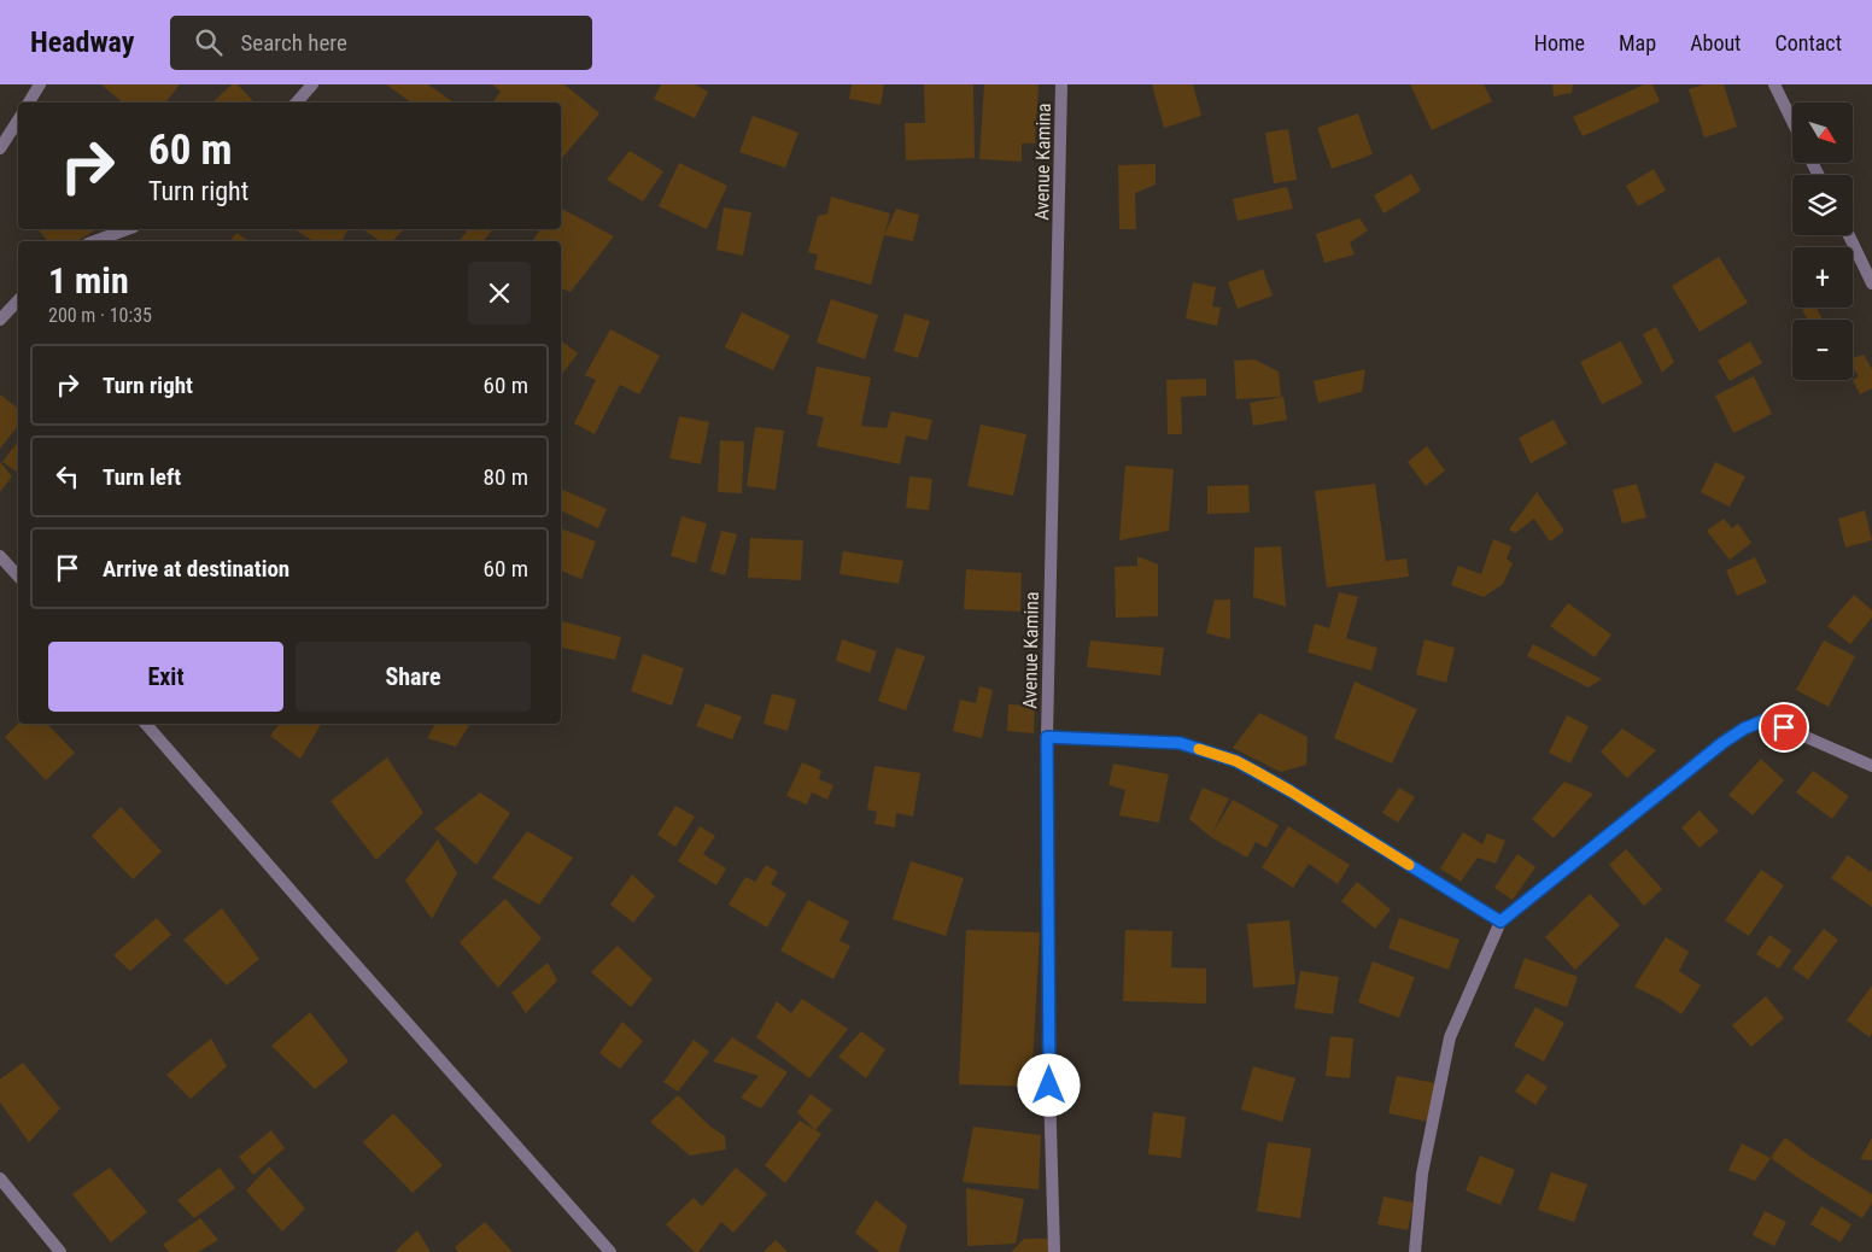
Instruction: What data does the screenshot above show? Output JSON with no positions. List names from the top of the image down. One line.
{"streets":{"street":["Avenue Kamina"]},"north":"bottom right","page":{"header":"Headway","search":"Search here","nav":["Home","Map","About","Contact"],"map_buttons":["+","−"],"turn":["60 m","Turn right"],"heading":["1 min","200 m · 10:35"],"list":[{"name":"Turn right","value":"60 m"},{"name":"Turn left","value":"80 m"},{"name":"Arrive at destination","value":"60 m"}],"buttons":["Exit","Share"]}}
